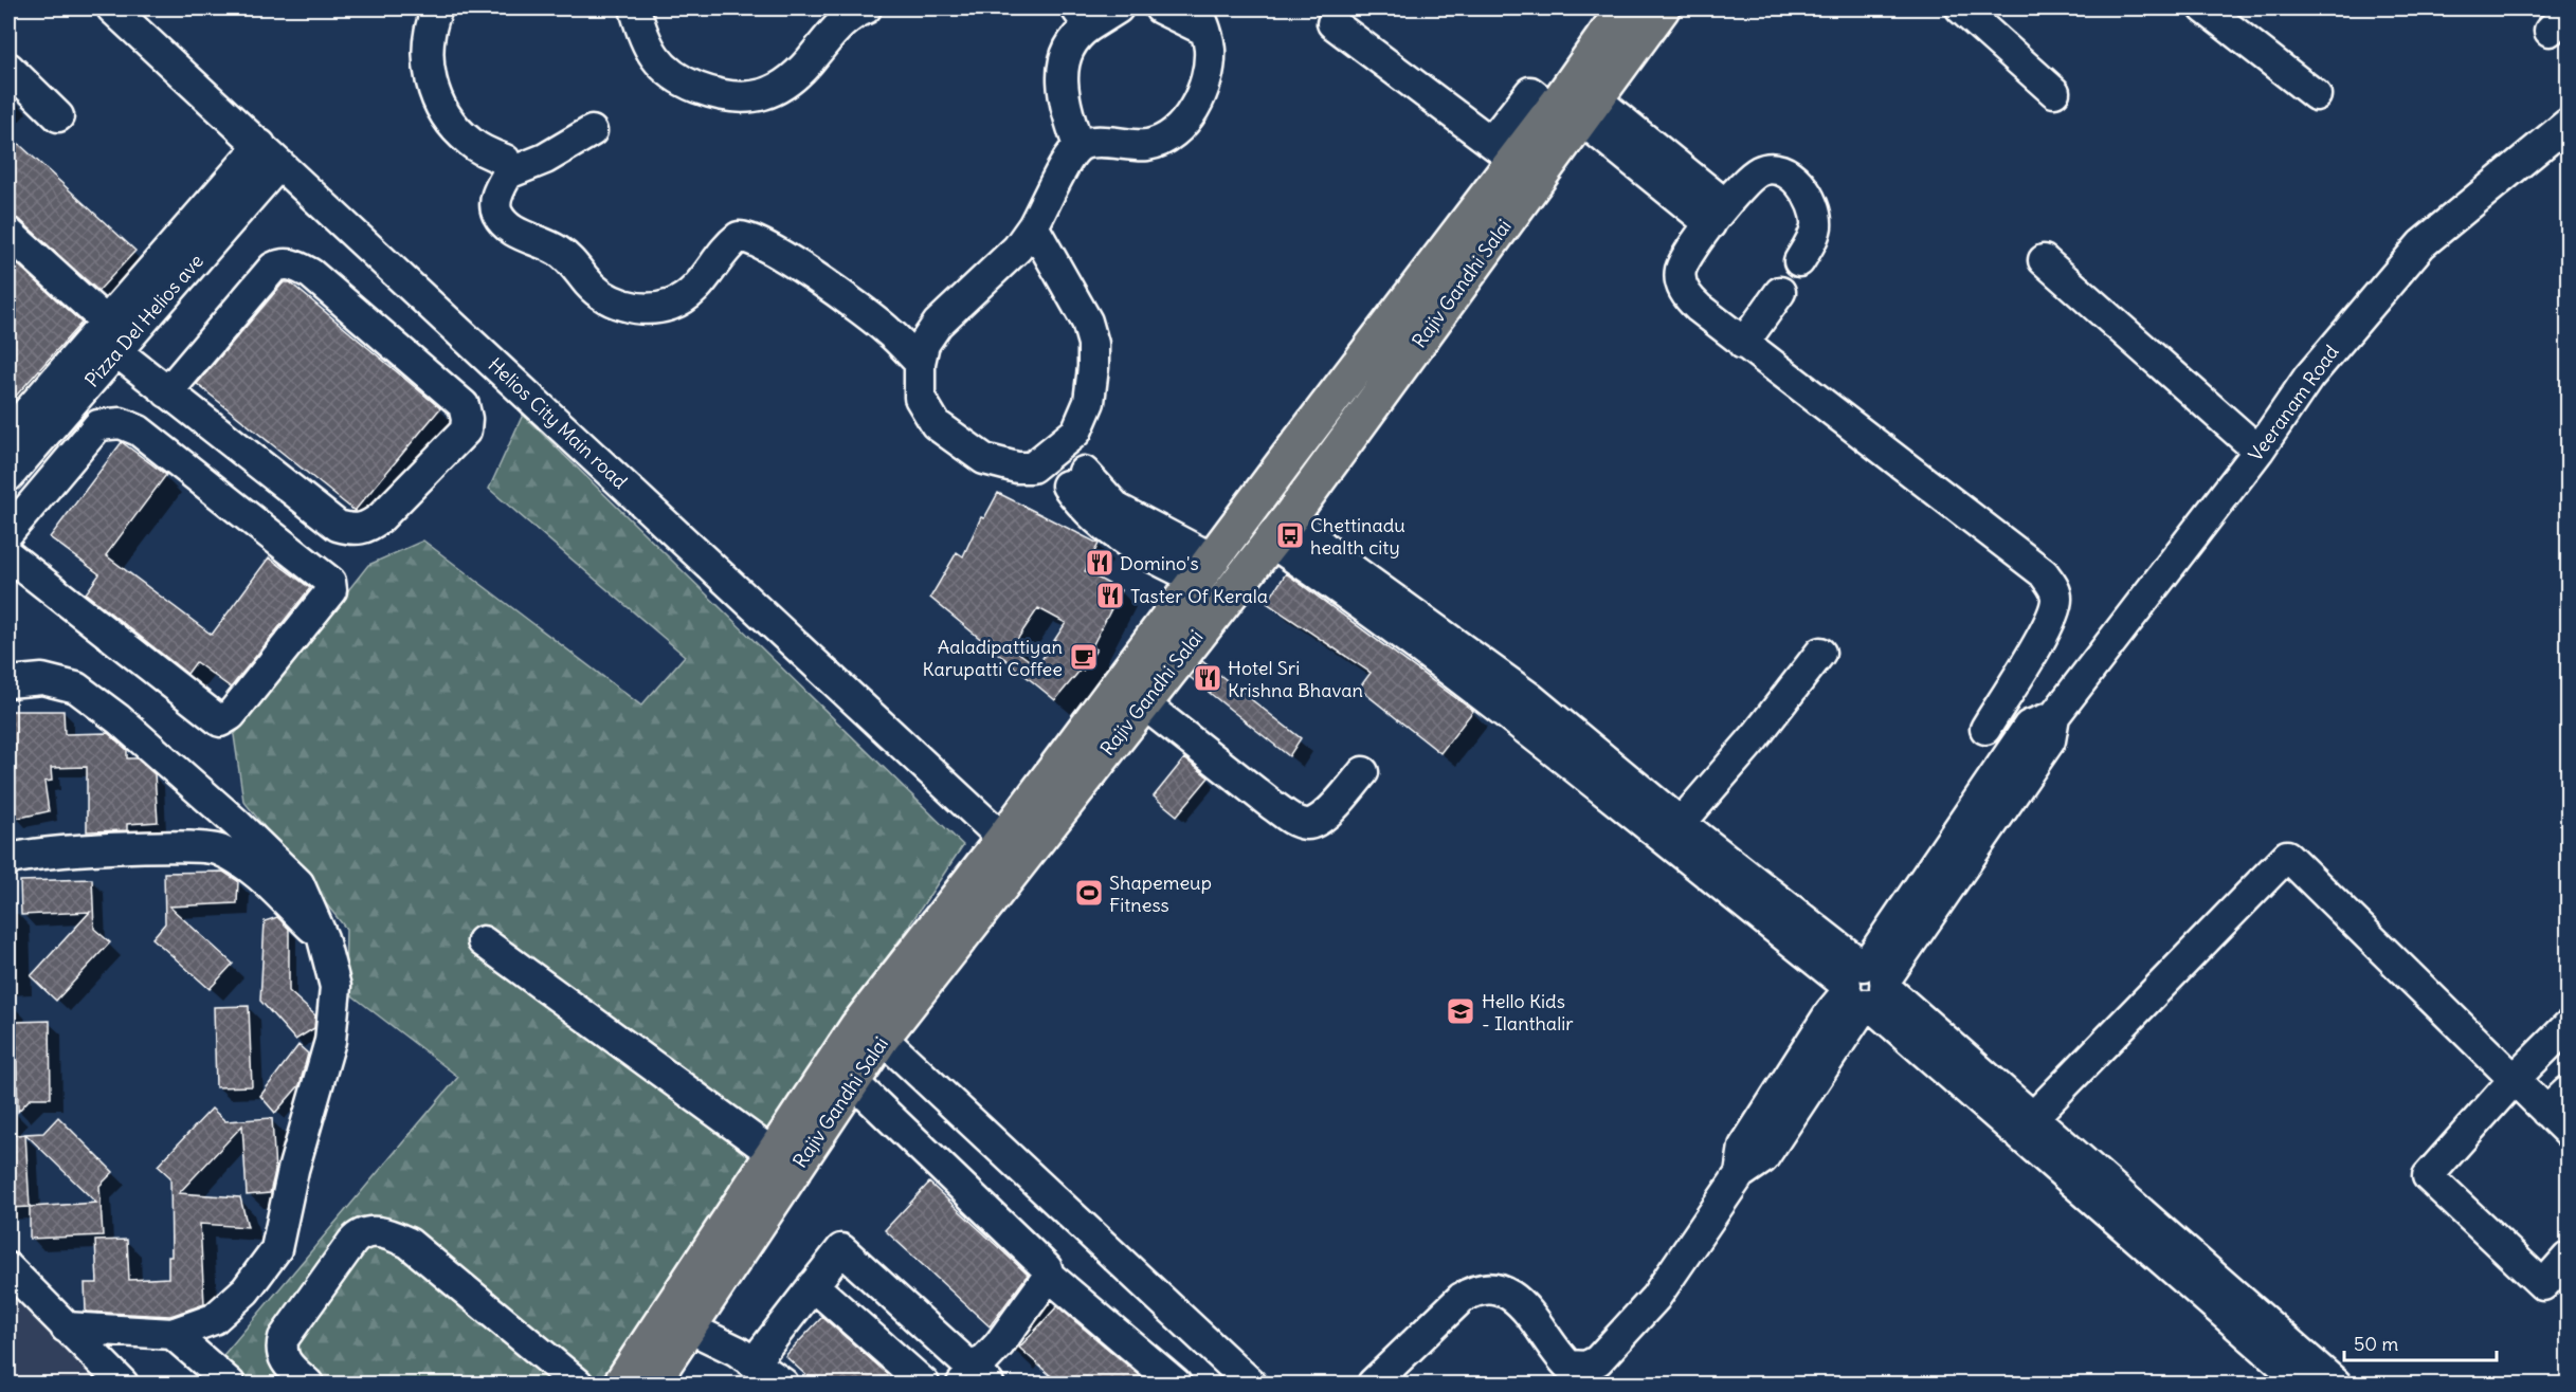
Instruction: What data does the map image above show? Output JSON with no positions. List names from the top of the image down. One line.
{"streets":{"main road":["Rajiv Gandhi Salai"],"street":["Pizza Del Helios ave","Veeranam Road","Helios City Main road"]},"crossings":[["Rajiv Gandhi Salai","Helios City Main road"],["Pizza Del Helios ave","Helios City Main road"]],"places":{"bus stop":["Chettinadu health city"],"restaurant":["Domino's","Taster Of Kerala","Hotel Sri Krishna Bhavan"],"cafe":["Aaladipattiyan Karupatti Coffee"],"sports":["Shapemeup Fitness"],"school or university":["Hello Kids - Ilanthalir"]},"scale_bar":"50 m"}
